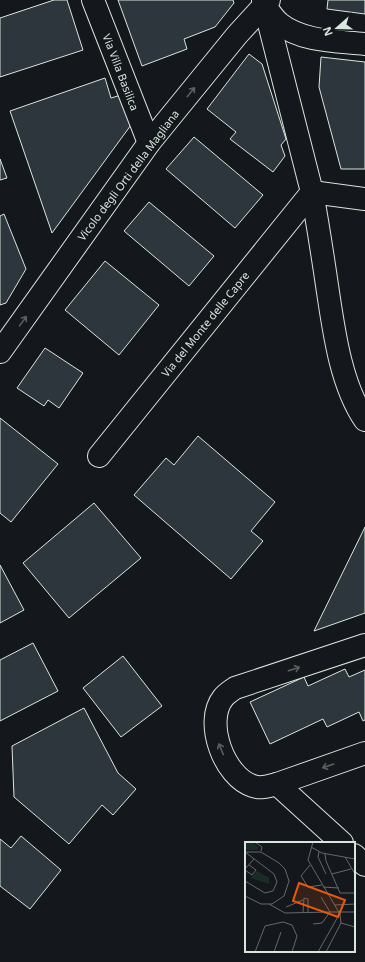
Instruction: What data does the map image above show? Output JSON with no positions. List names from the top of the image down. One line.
{"streets":{"street":["Via Villa Basilica","Vicolo degli Orti della Magliana","Via del Monte delle Capre"]},"crossings":[["Via Villa Basilica","Vicolo degli Orti della Magliana"]],"one_way":["Vicolo degli Orti della Magliana"],"north":"left"}
